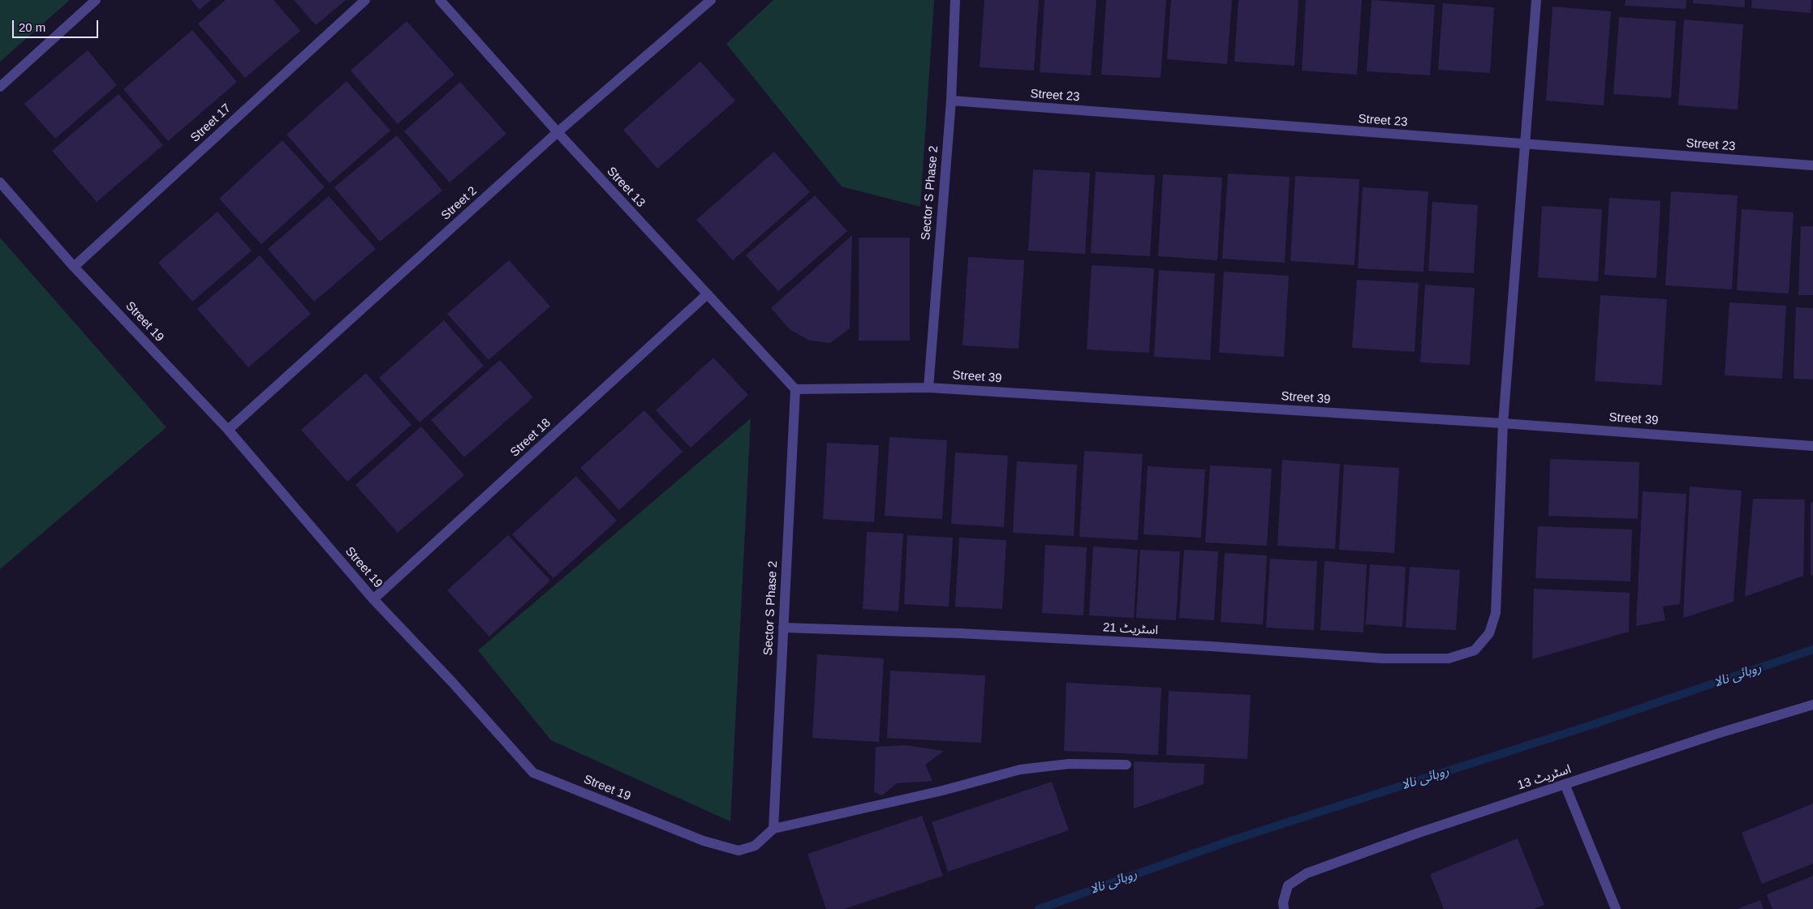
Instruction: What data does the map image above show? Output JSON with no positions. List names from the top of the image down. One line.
{"streets":{"street":["Street 23","Street 17","Street 13","Sector S Phase 2","Street 2","Street 19","Street 39","Street 18","اسٹریٹ 21","اسٹریٹ 13"]},"crossings":[["Street 23","Sector S Phase 2"],["Street 17","Street 19"],["Street 13","Sector S Phase 2"],["Street 13","Street 2"],["Street 13","Street 39"],["Street 13","Street 18"],["Sector S Phase 2","Street 19"],["Sector S Phase 2","Street 39"],["Sector S Phase 2","اسٹریٹ 21"],["Street 2","Street 19"],["Street 19","Street 18"],["Street 39","اسٹریٹ 21"]],"water":["روہائی نالا"],"scale_bar":"20 m"}
